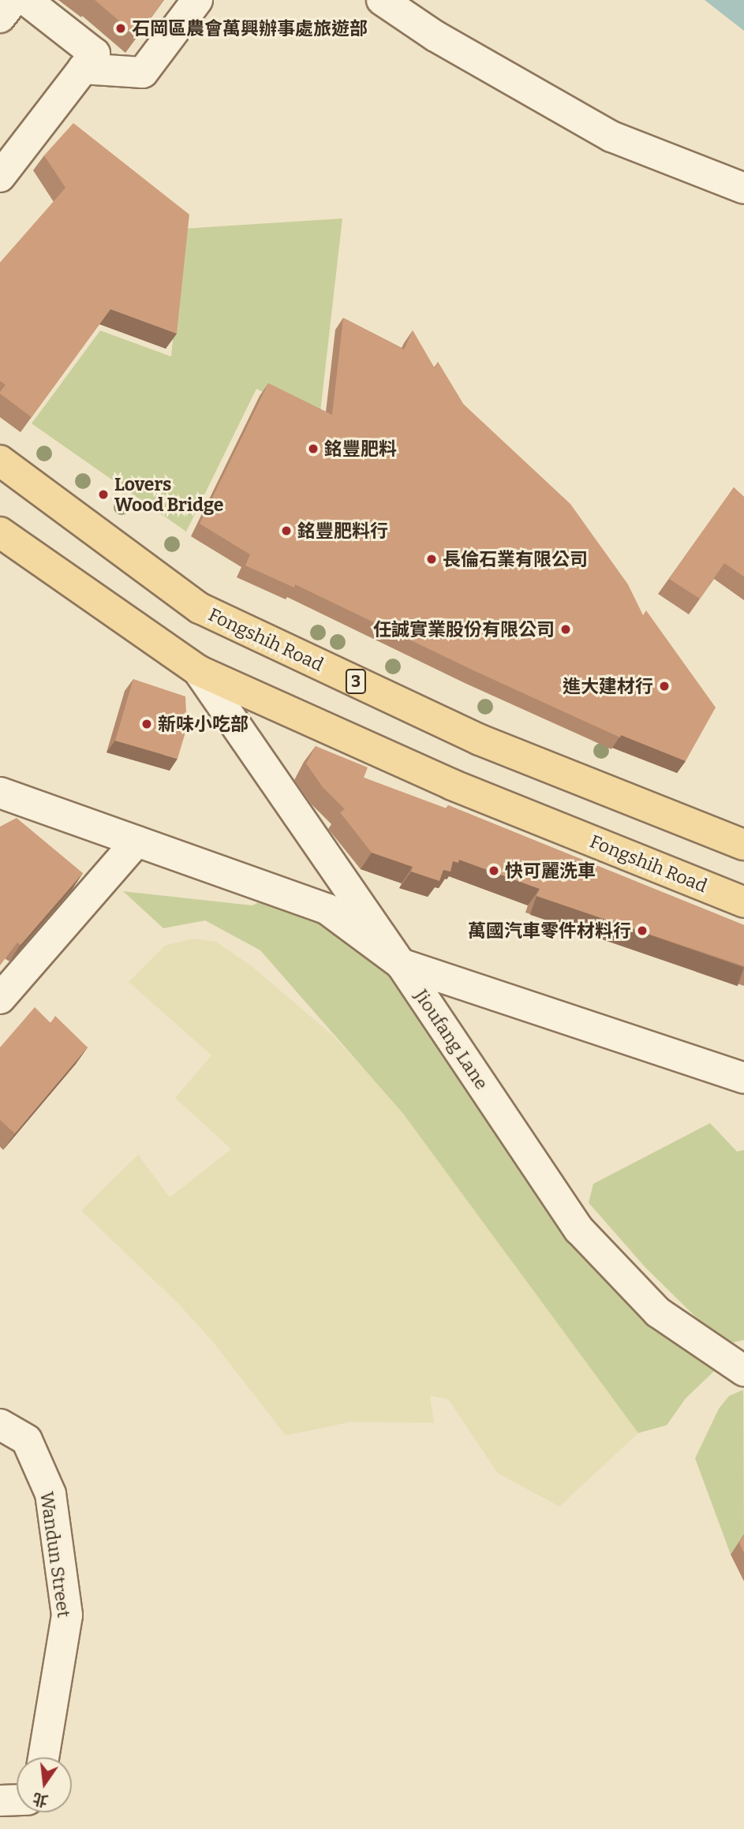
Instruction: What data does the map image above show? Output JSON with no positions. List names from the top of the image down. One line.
{"streets":{"main road":["Fongshih Road","3"],"street":["Jioufang Lane","Wandun Street"]},"crossings":[["Fongshih Road","Jioufang Lane"]],"places":["石岡區農會萬興辦事處旅遊部","銘豐肥料","Lovers Wood Bridge","銘豐肥料行","長倫石業有限公司","任誠實業股份有限公司","進大建材行","新味小吃部","快可麗洗車","萬國汽車零件材料行"],"north":"bottom"}
